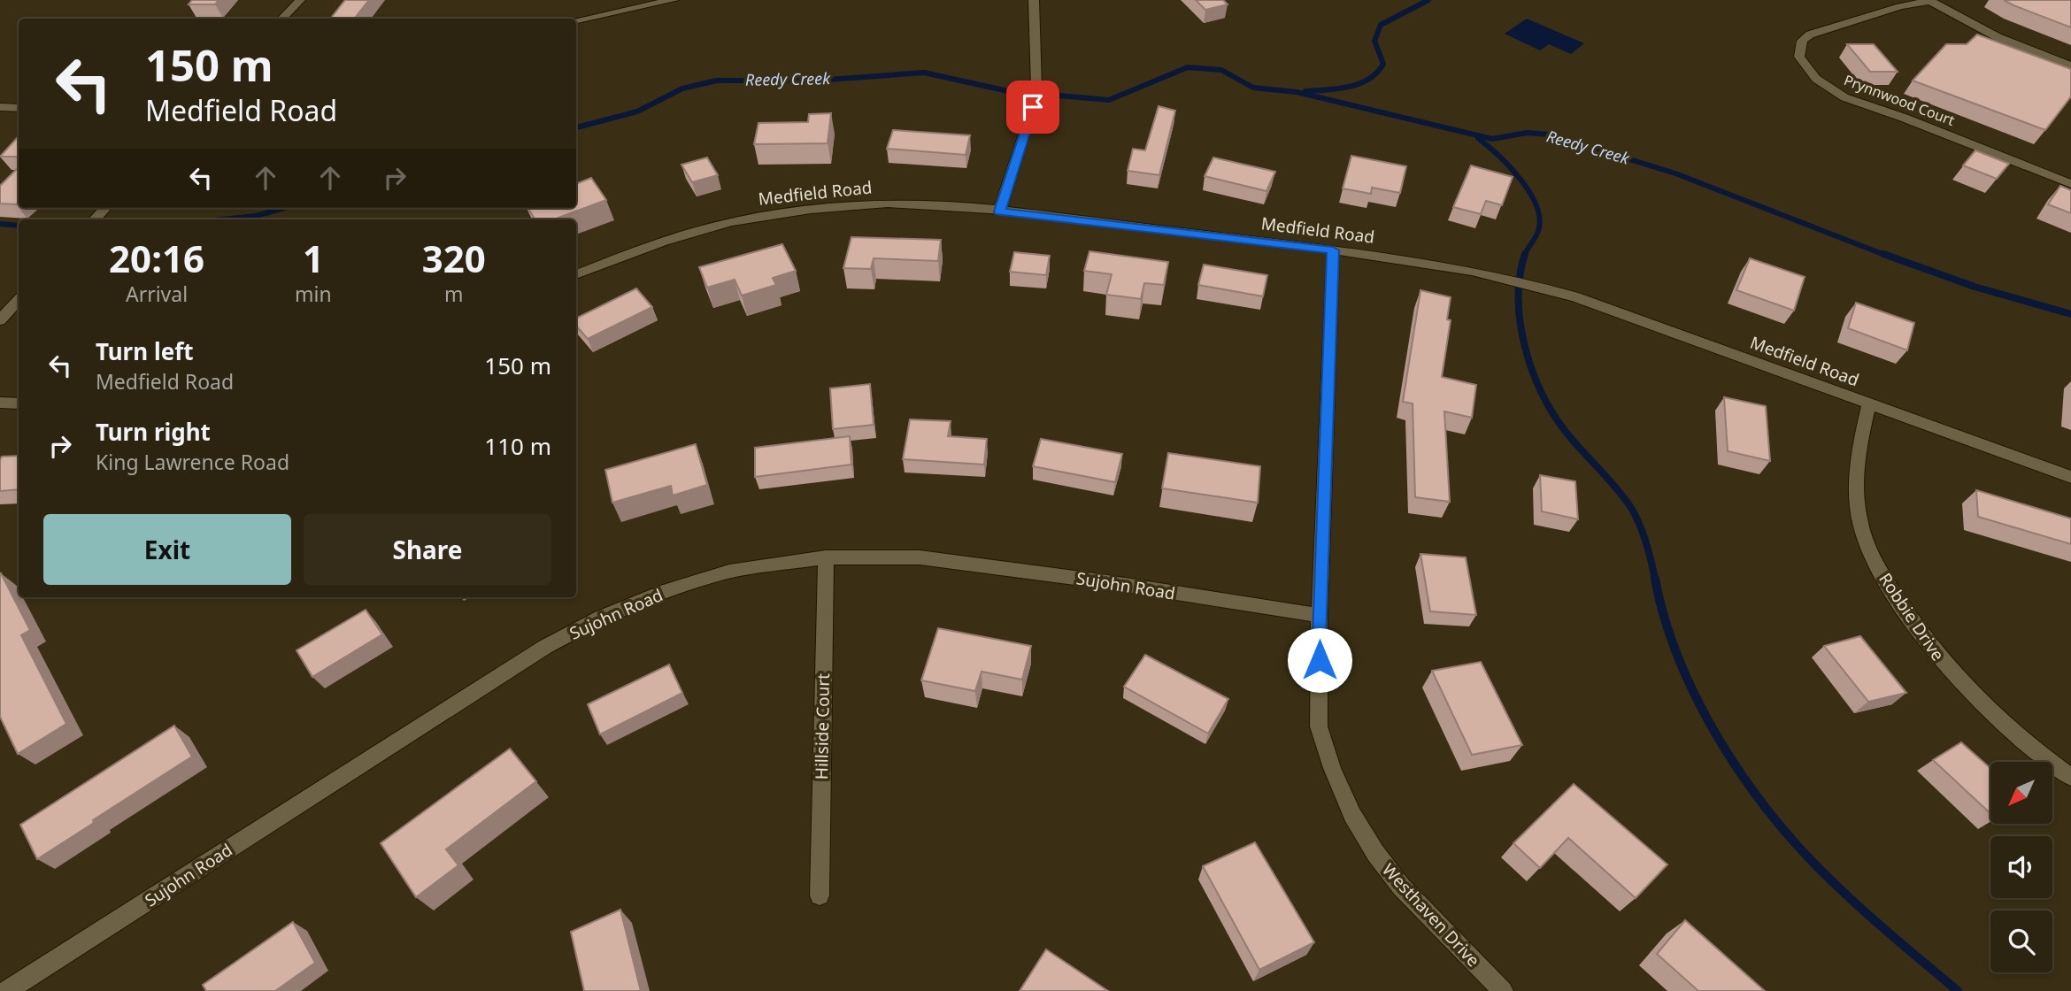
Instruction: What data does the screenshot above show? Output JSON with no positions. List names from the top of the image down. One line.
{"streets":{"street":["Prynnwood Court","Medfield Road","Sujohn Road","Robbie Drive","Hillside Court","Westhaven Drive"]},"crossings":[["Medfield Road","Robbie Drive"],["Medfield Road","Westhaven Drive"],["Sujohn Road","Hillside Court"],["Sujohn Road","Westhaven Drive"]],"water":["Reedy Creek"],"north":"bottom left","page":{"turn":["150 m","Medfield Road"],"eta":["20:16","Arrival","1","min","320","m"],"list":[{"name":"Turn left","note":"Medfield Road","value":"150 m"},{"name":"Turn right","note":"King Lawrence Road","value":"110 m"}],"buttons":["Exit","Share"]}}
